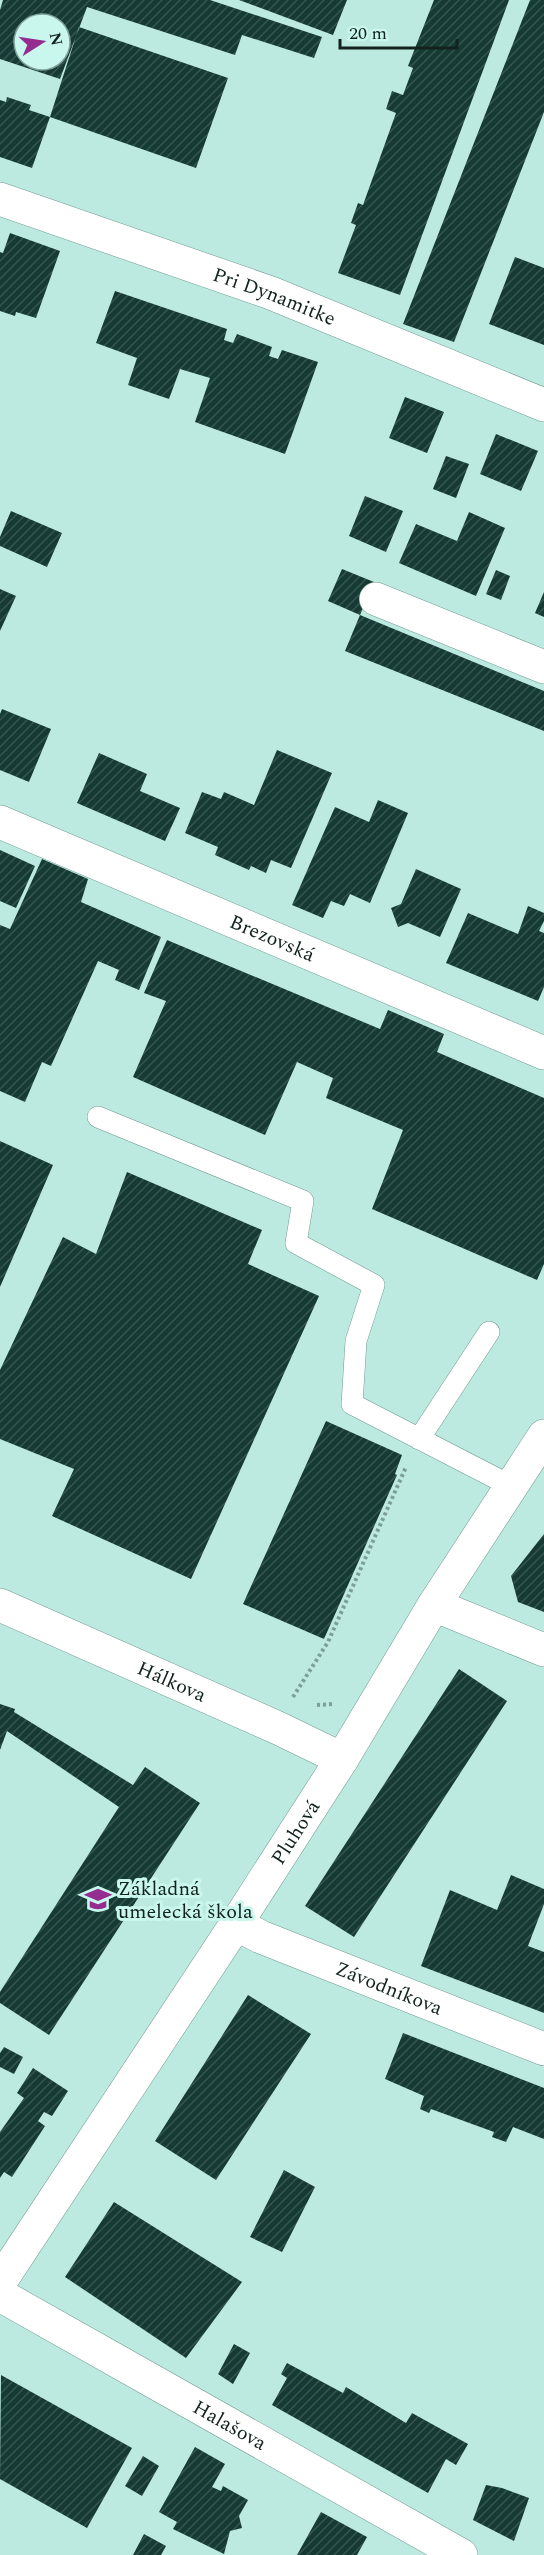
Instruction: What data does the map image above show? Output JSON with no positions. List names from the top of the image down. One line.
{"streets":{"street":["Pri Dynamitke","Brezovská","Hálkova","Pluhová","Závodníkova","Halašova"]},"crossings":[["Hálkova","Pluhová"],["Pluhová","Závodníkova"]],"places":{"school or university":["Základná umelecká škola"]},"scale_bar":"20 m","north":"right"}
